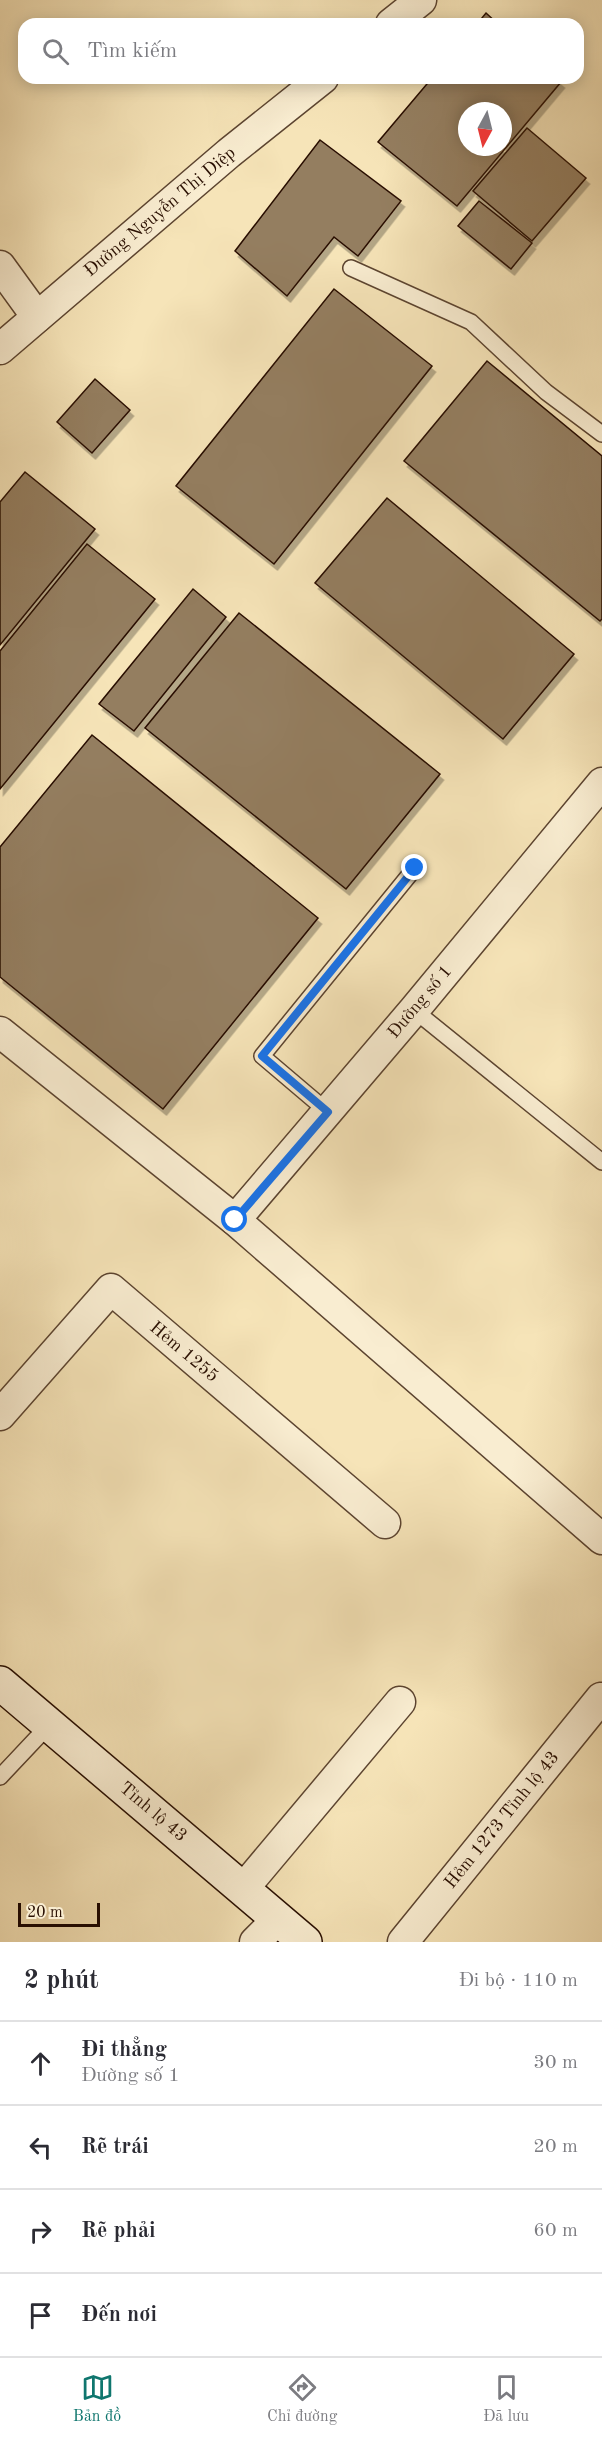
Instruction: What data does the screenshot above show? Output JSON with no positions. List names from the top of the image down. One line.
{"streets":{"main road":["Tỉnh lộ 43"],"street":["Đường Nguyễn Thị Diệp","Đường số 1","Hẻm 1255","Hẻm 1273 Tỉnh lộ 43"]},"scale_bar":"20 m","north":"bottom","page":{"search":"Tìm kiếm","scale":"20 m","heading":["2 phút","Đi bộ · 110 m"],"list":[["Đi thẳng","Đường số 1","30 m"],["Rẽ trái","20 m"],["Rẽ phải","60 m"],"Đến nơi"],"nav":["Bản đồ","Chỉ đường","Đã lưu"]}}
